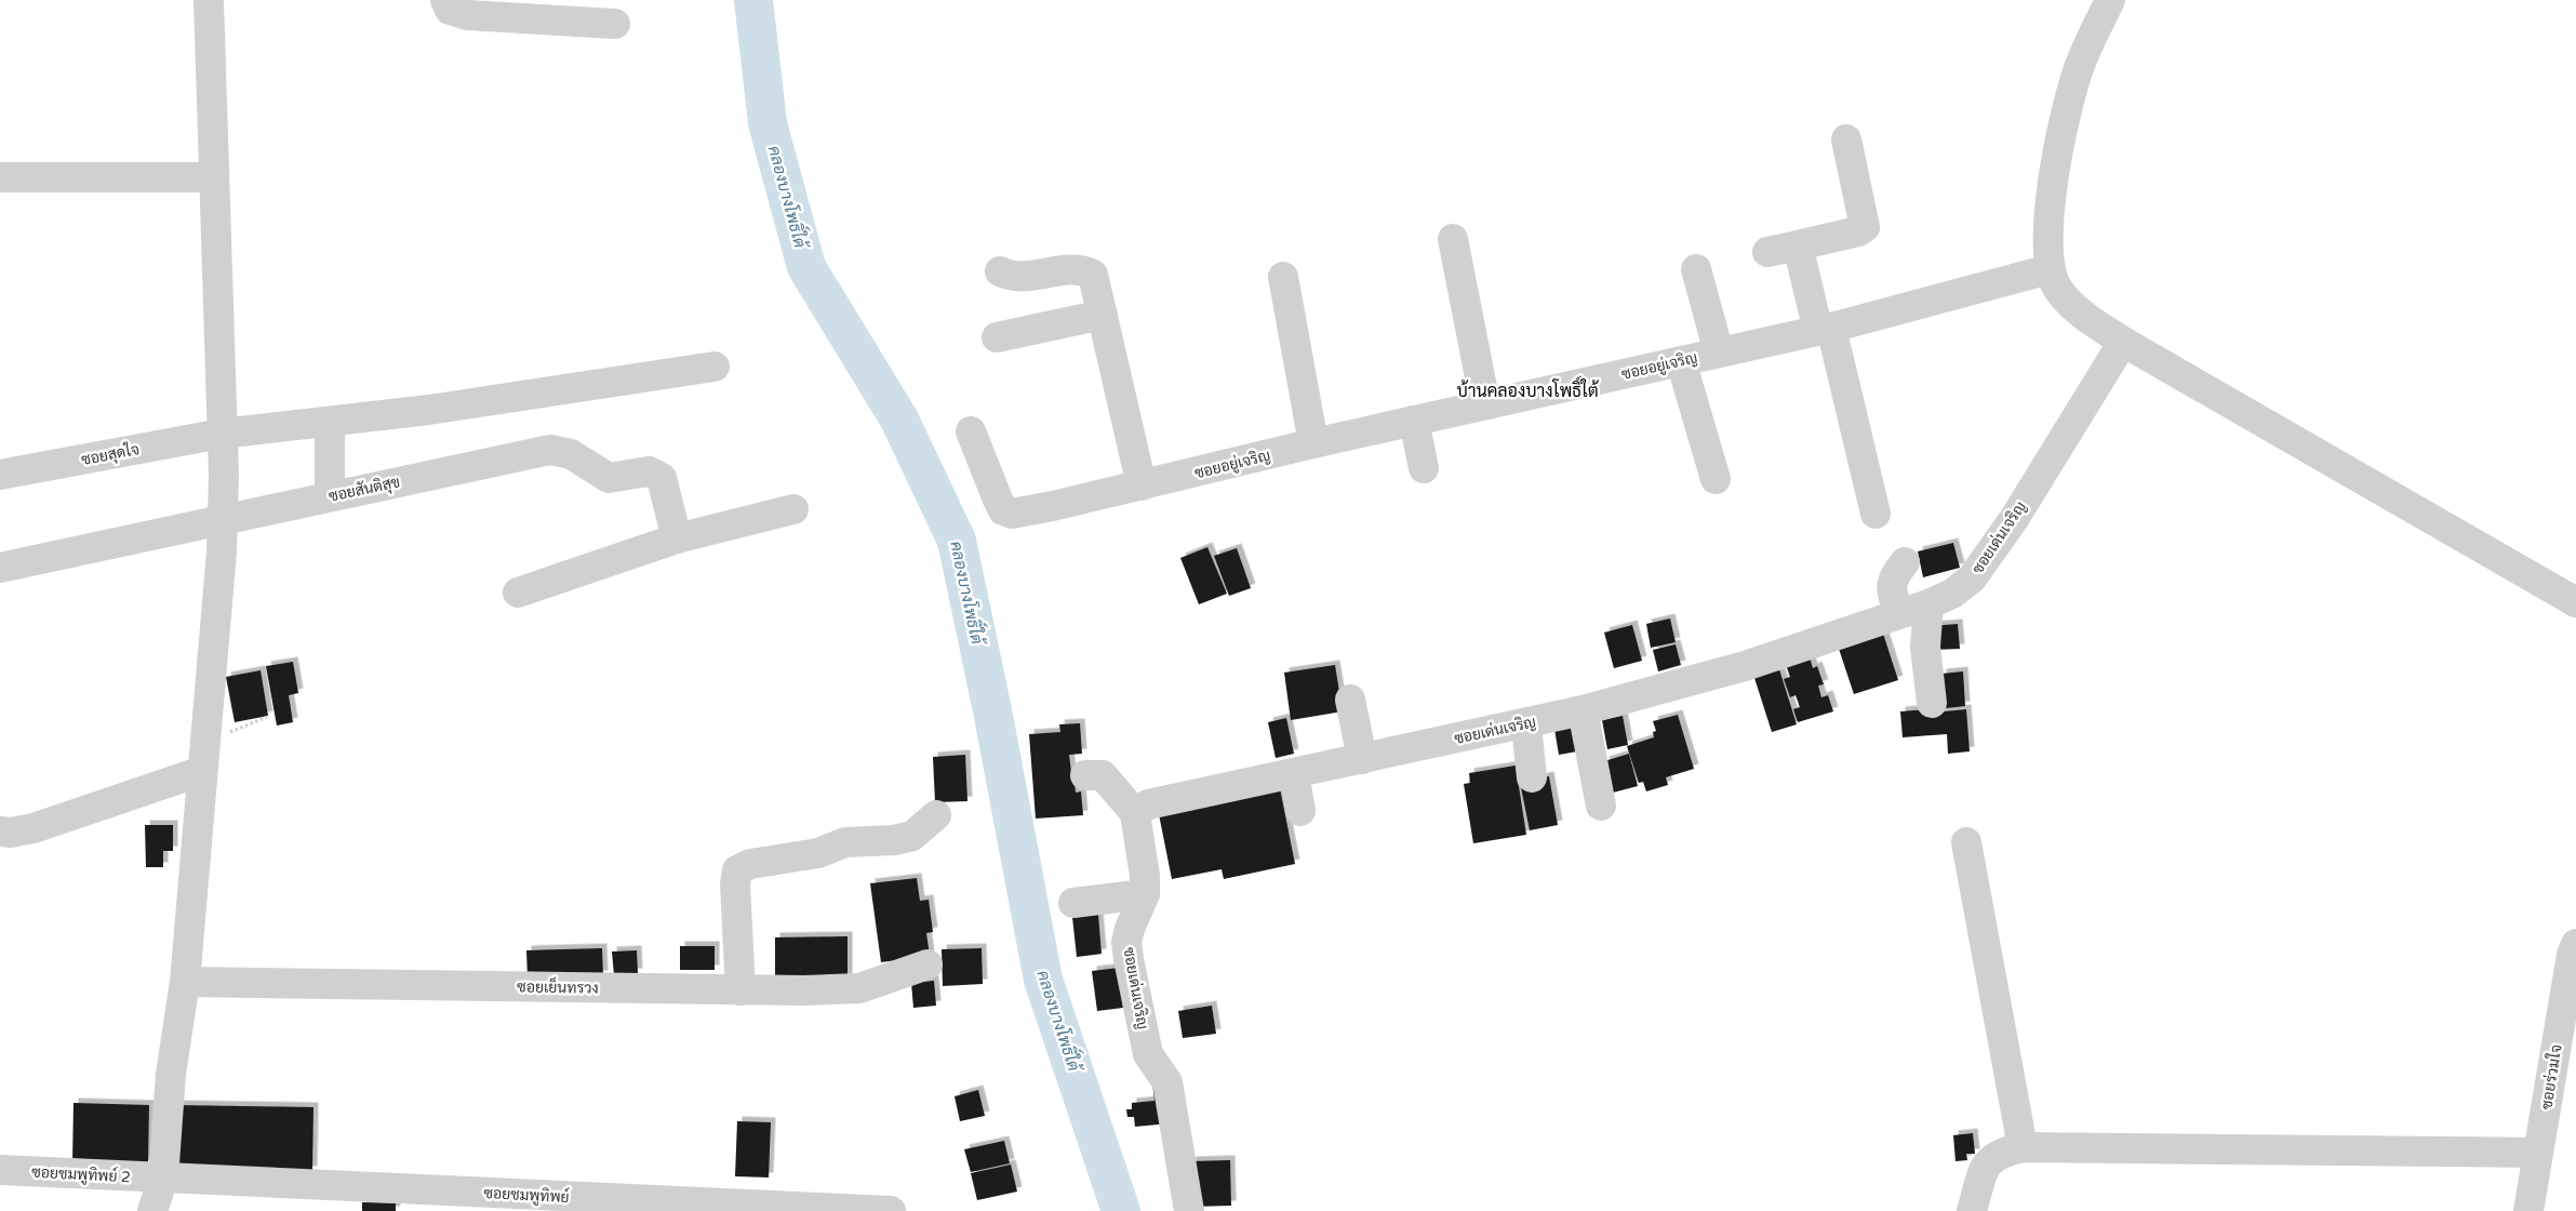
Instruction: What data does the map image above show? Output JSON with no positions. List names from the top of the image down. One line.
{"streets":{"street":["ซอยอยู่เจริญ","ซอยสุดใจ","ซอยสันติสุข","ซอยเด่นเจริญ","ซอยเย็นทรวง","ซอยร่วมใจ","ซอยชมพูทิพย์ 2","ซอยชมพูทิพย์"]},"crossings":[["ซอยชมพูทิพย์ 2","ซอยชมพูทิพย์"]],"districts":["บ้านคลองบางโพธิ์ใต้"],"water":["คลองบางโพธิ์ใต้"]}
